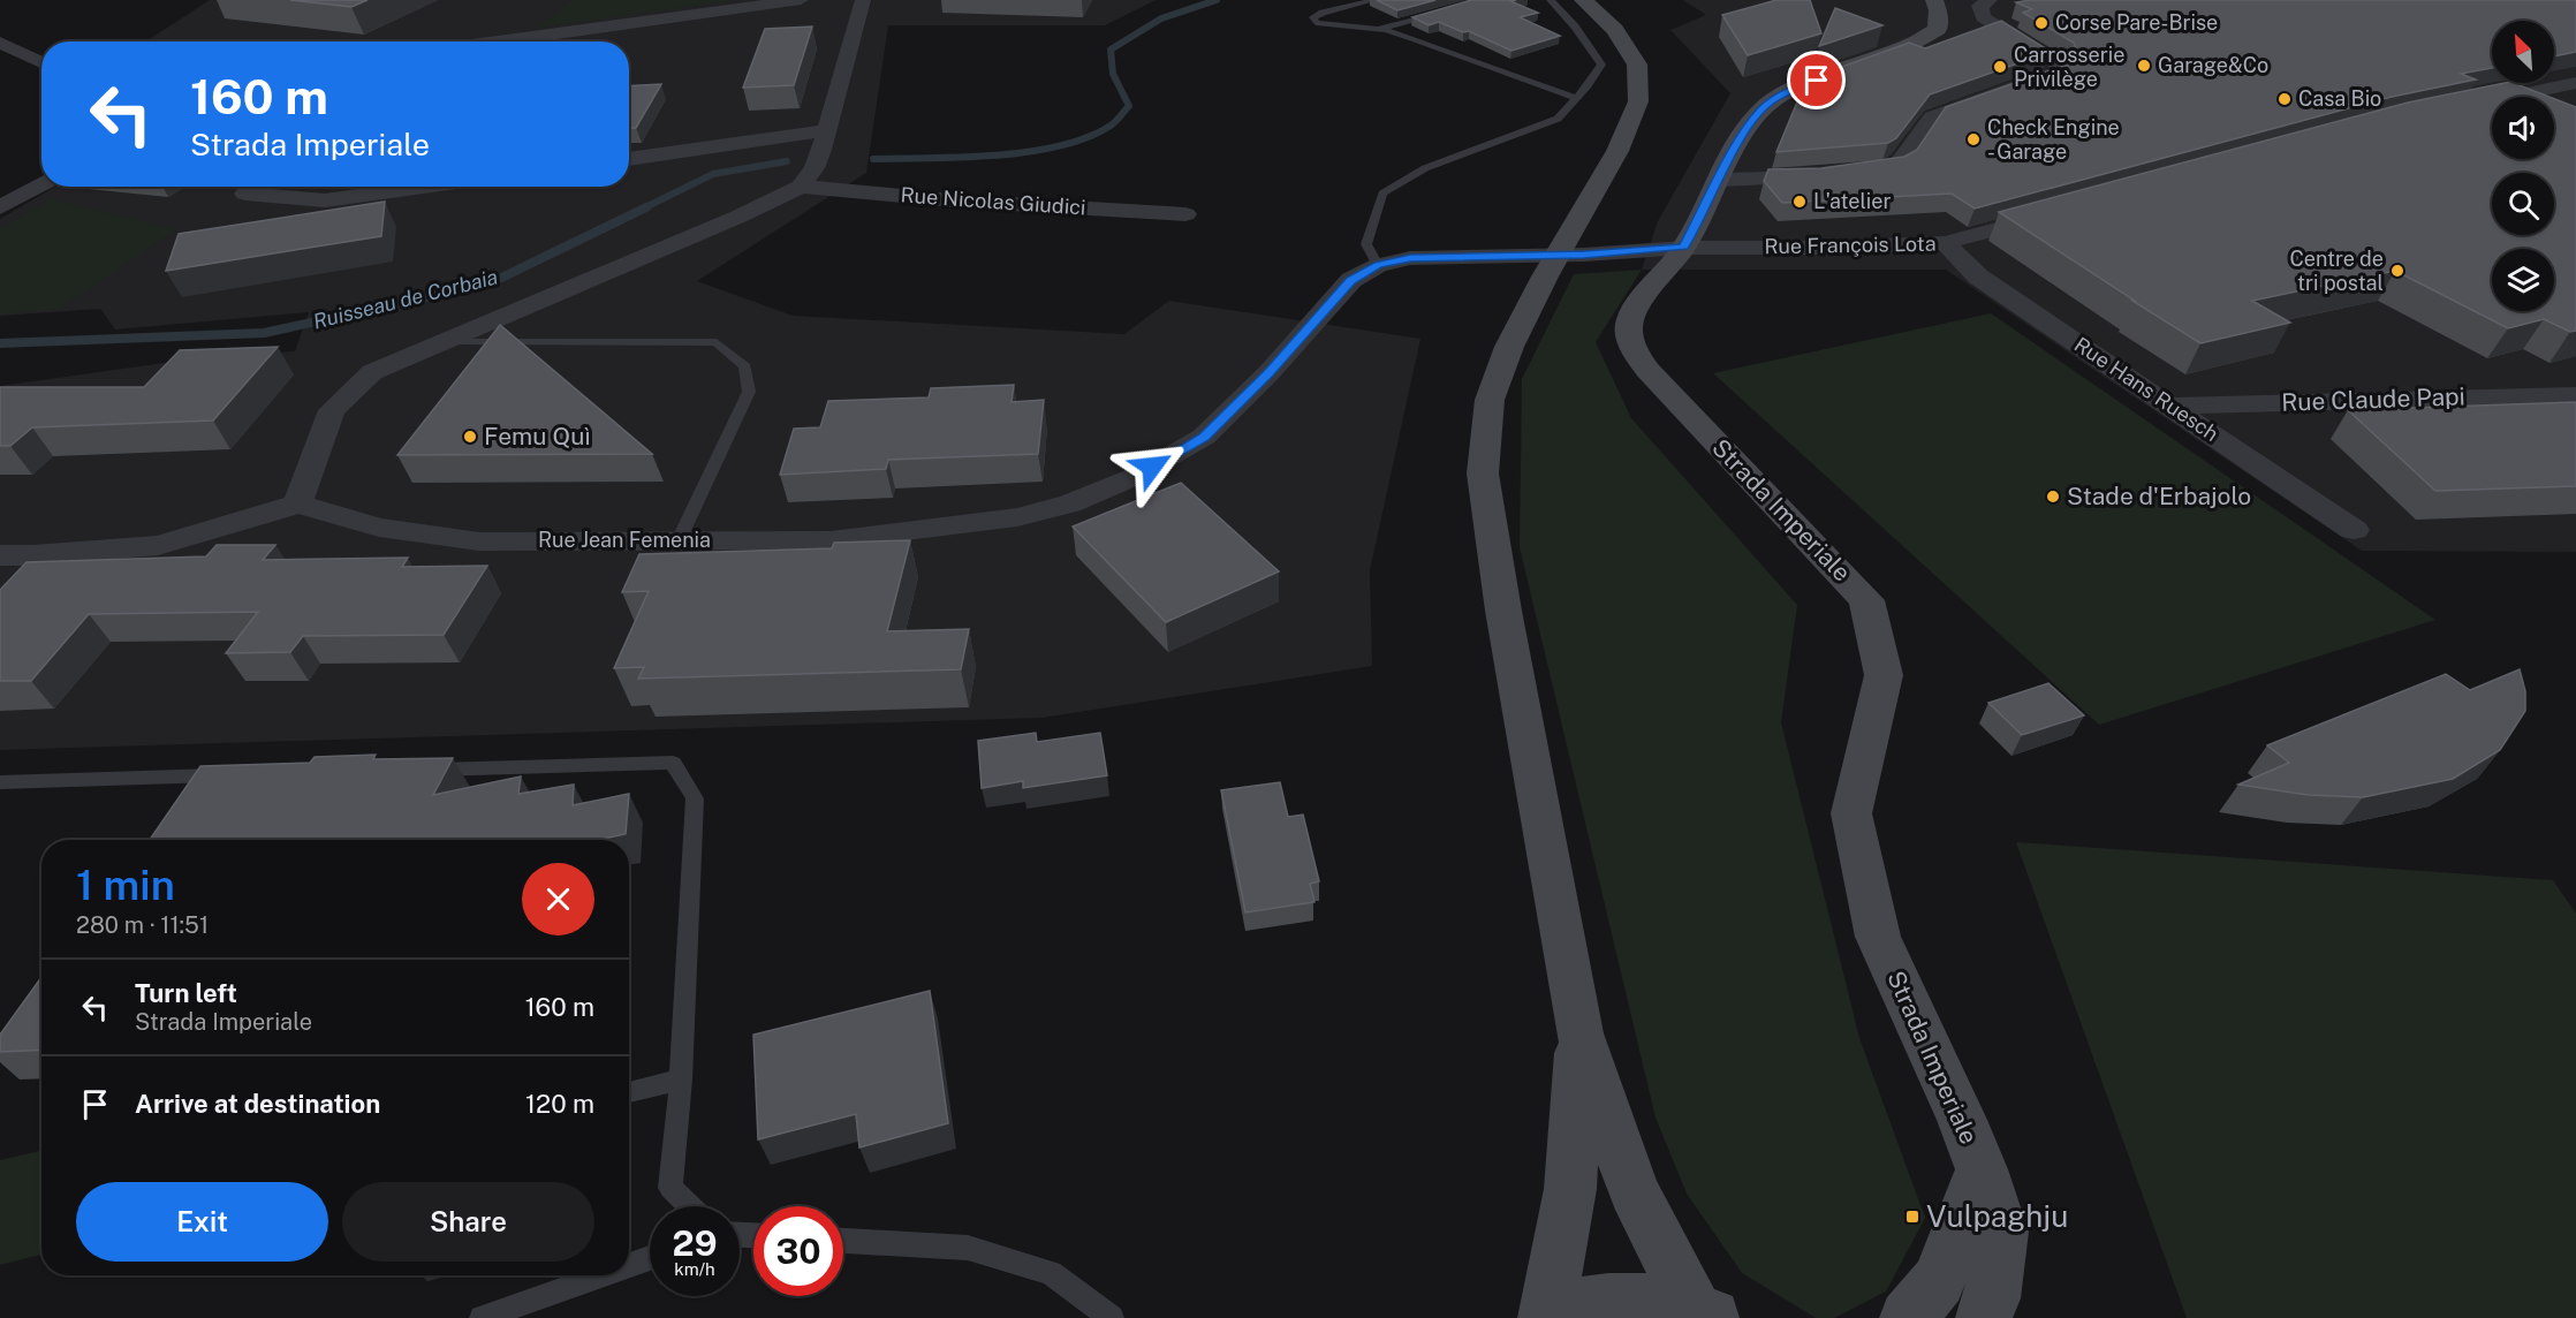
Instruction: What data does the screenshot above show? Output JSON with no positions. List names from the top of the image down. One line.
{"streets":{"street":["Rue Nicolas Giudici","Rue François Lota","Rue Hans Ruesch","Rue Claude Papi","Strada Imperiale","Rue Jean Femenia"]},"crossings":[["Rue François Lota","Rue Hans Ruesch"],["Rue François Lota","Strada Imperiale"],["Rue François Lota","Rue Jean Femenia"],["Rue Hans Ruesch","Rue Claude Papi"],["Strada Imperiale","Rue Jean Femenia"]],"water":["Ruisseau de Corbaia"],"places":{"other":["Corse Pare-Brise","Garage&Co","Carrosserie Privilège","Casa Bio","Check Engine - Garage","L'atelier","Centre de tri postal","Femu Quì","Stade d'Erbajolo"],"transit":["Vulpaghju"]},"north":"top left","page":{"turn":["160 m","Strada Imperiale"],"heading":["1 min","280 m · 11:51"],"list":[{"name":"Turn left","note":"Strada Imperiale","value":"160 m"},{"name":"Arrive at destination","value":"120 m"}],"buttons":["Exit","Share"],"speed":"29 km/h","limit":"30"}}
